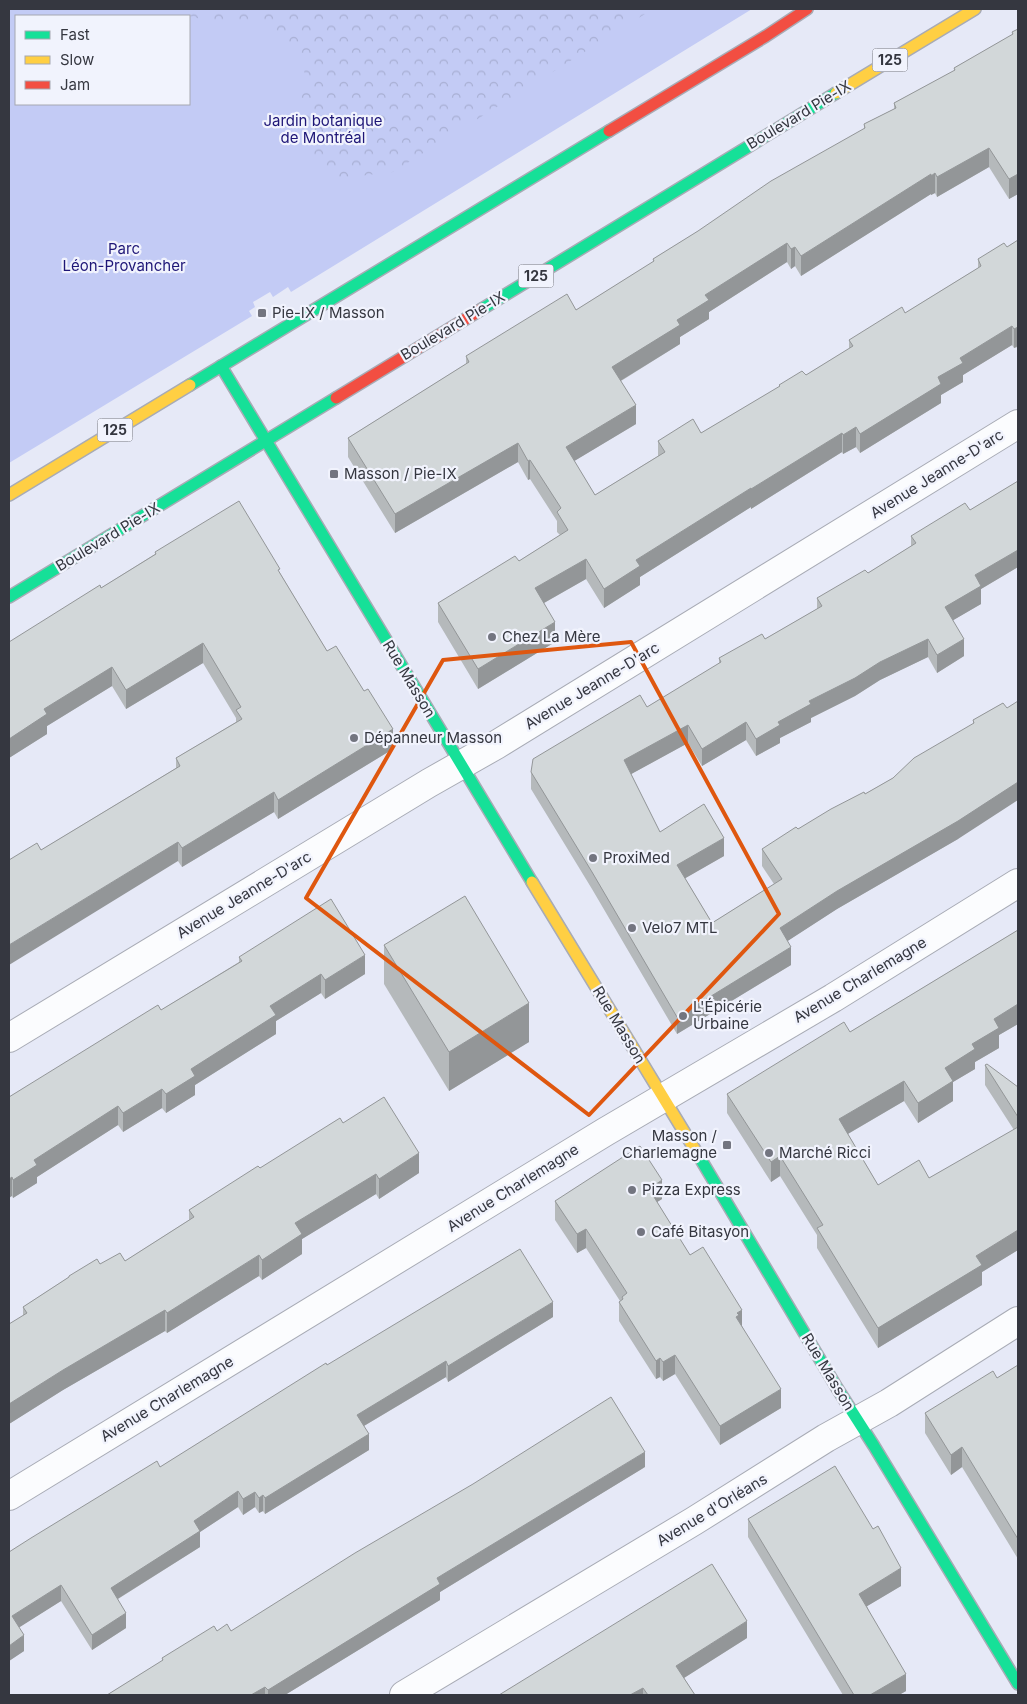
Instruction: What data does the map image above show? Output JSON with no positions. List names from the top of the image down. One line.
{"streets":{"main road":["125","Boulevard Pie-IX","Rue Masson"],"street":["Avenue Jeanne-D'arc","Avenue Charlemagne","Avenue d'Orléans"]},"crossings":[["125","Rue Masson"],["Boulevard Pie-IX","Rue Masson"],["Avenue Jeanne-D'arc","Rue Masson"],["Rue Masson","Avenue Charlemagne"],["Rue Masson","Avenue d'Orléans"]],"parks":["Jardin botanique de Montréal","Parc Léon-Provancher"],"places":{"transit":["Pie-IX / Masson","Masson / Pie-IX","Masson / Charlemagne"],"other":["Chez La Mère","Dépanneur Masson","ProxiMed","Velo7 MTL","L'Épicérie Urbaine","Marché Ricci","Pizza Express","Café Bitasyon"]},"legend":["Fast","Slow","Jam"]}
